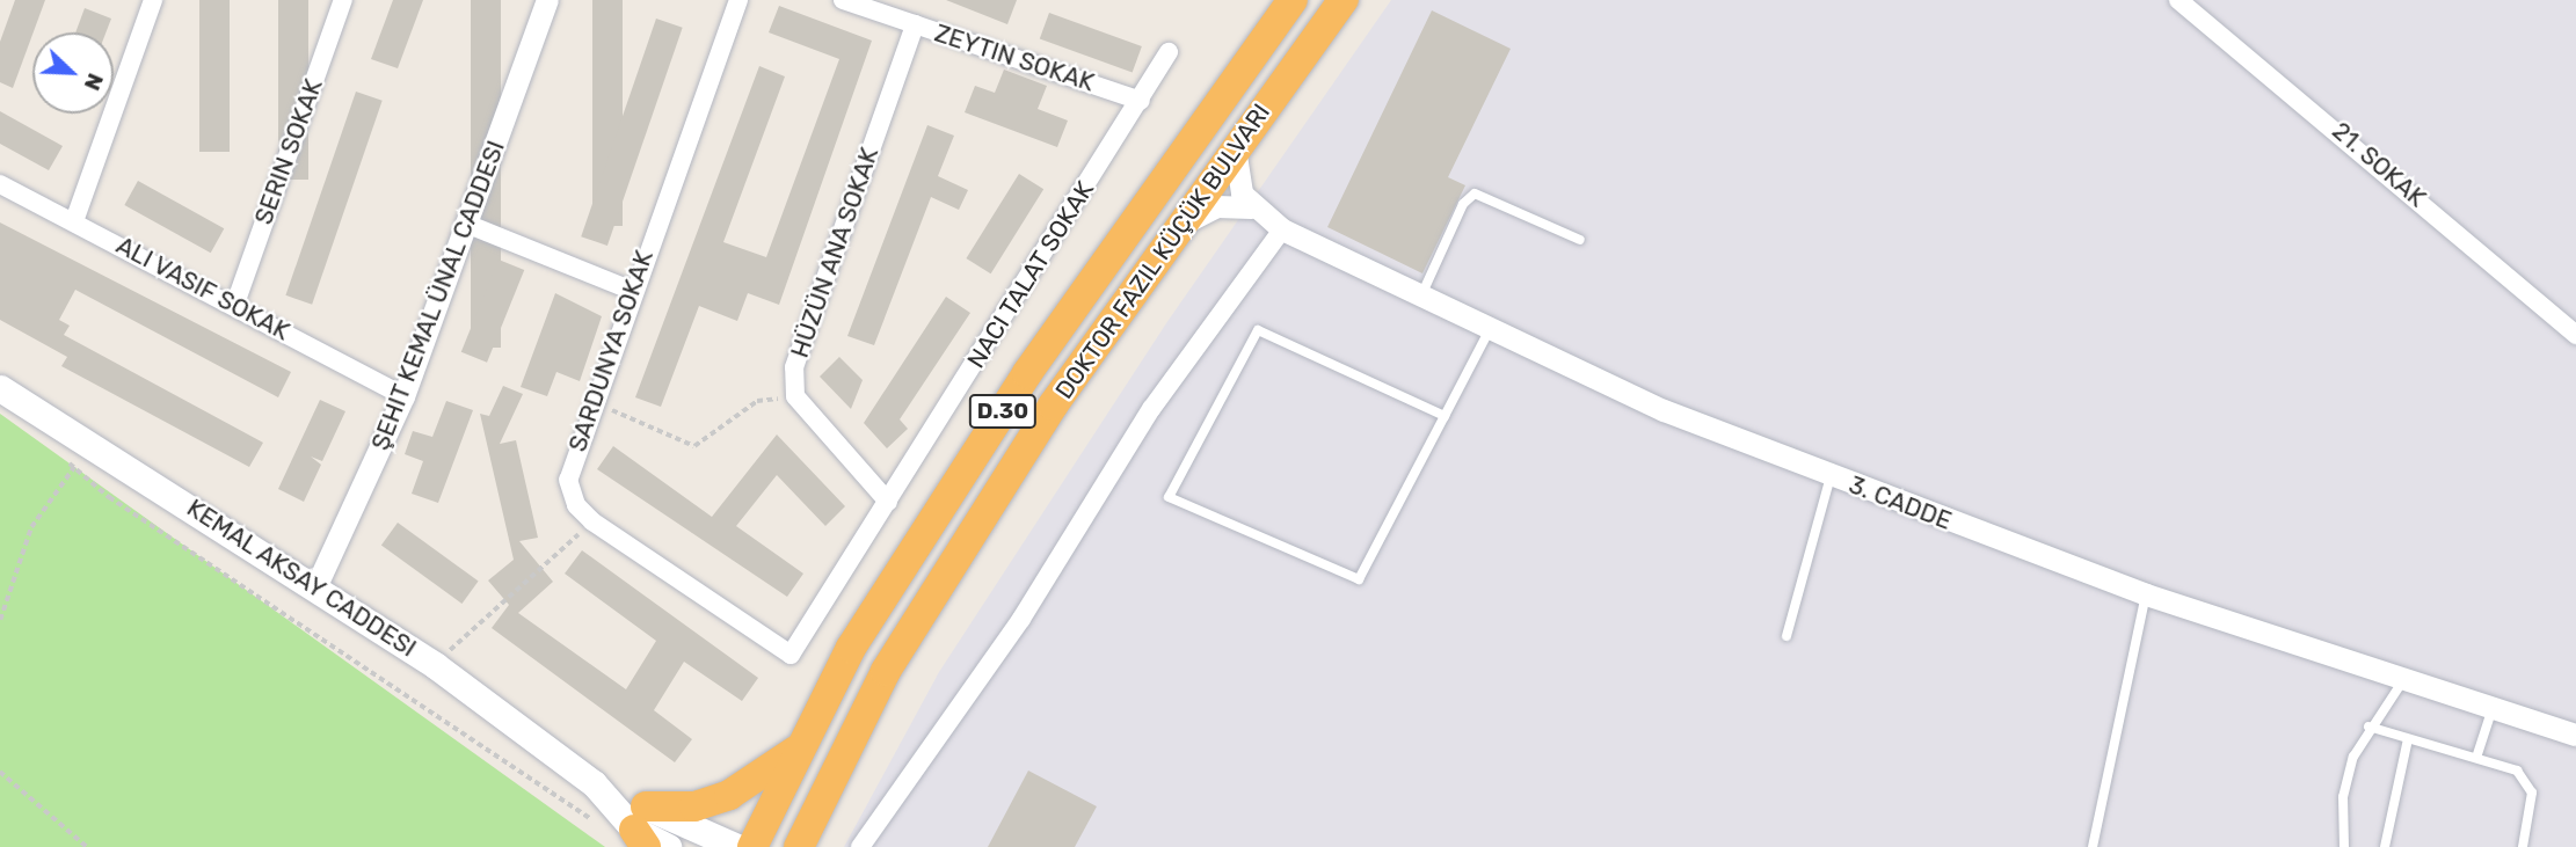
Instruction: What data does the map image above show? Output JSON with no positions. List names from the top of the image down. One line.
{"streets":{"highway":["D.30"],"main road":["KEMAL AKSAY CADDESI"],"street":["ZEYTIN SOKAK","SERIN SOKAK","21. SOKAK","HÜZÜN ANA SOKAK","NACI TALAT SOKAK","ŞEHIT KEMAL ÜNAL CADDESI","SARDUNYA SOKAK","3. CADDE"]},"crossings":[["ZEYTIN SOKAK","HÜZÜN ANA SOKAK"],["ZEYTIN SOKAK","NACI TALAT SOKAK"],["NACI TALAT SOKAK","SARDUNYA SOKAK"],["ŞEHIT KEMAL ÜNAL CADDESI","KEMAL AKSAY CADDESI"]],"north":"bottom right"}
